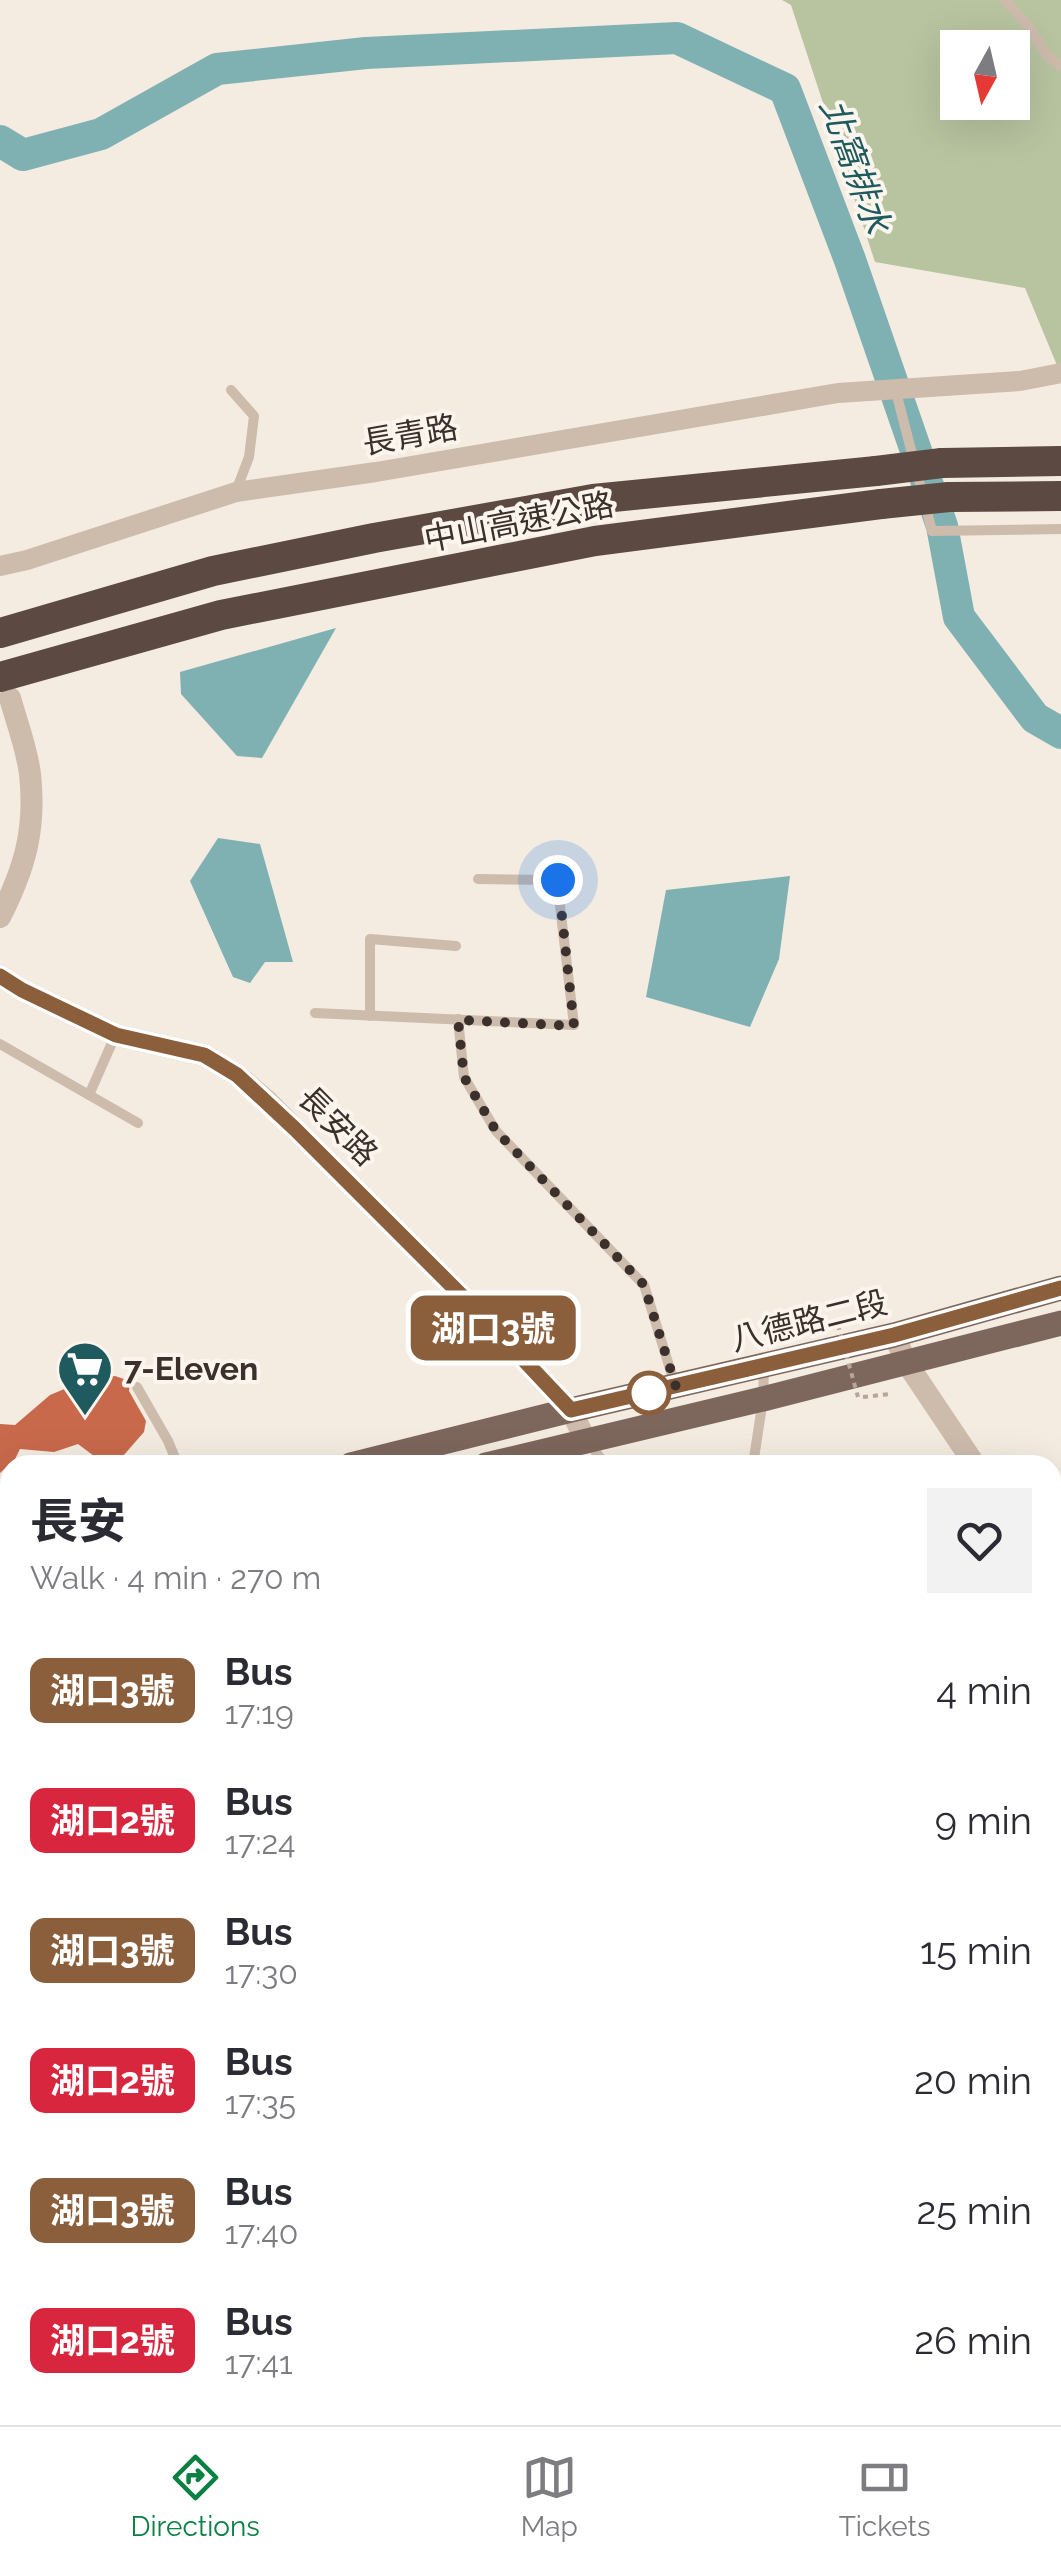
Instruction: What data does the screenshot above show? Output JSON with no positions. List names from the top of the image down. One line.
{"streets":{"highway":["中山高速公路"],"main road":["八德路二段"],"street":["長青路","長安路"]},"crossings":[["長安路","八德路二段"]],"water":["北窩排水"],"places":{"supermarket":["7-Eleven"]},"lines":["bus line 湖口3號"],"north":"bottom","page":{"on_map":"湖口3號","heading":["長安","Walk · 4 min · 270 m"],"list":[{"mark":"湖口3號","name":"Bus","note":"17:19","value":"4 min"},{"mark":"湖口2號","name":"Bus","note":"17:24","value":"9 min"},{"mark":"湖口3號","name":"Bus","note":"17:30","value":"15 min"},{"mark":"湖口2號","name":"Bus","note":"17:35","value":"20 min"},{"mark":"湖口3號","name":"Bus","note":"17:40","value":"25 min"},{"mark":"湖口2號","name":"Bus","note":"17:41","value":"26 min"}],"tabs":["Directions","Map","Tickets"]}}
